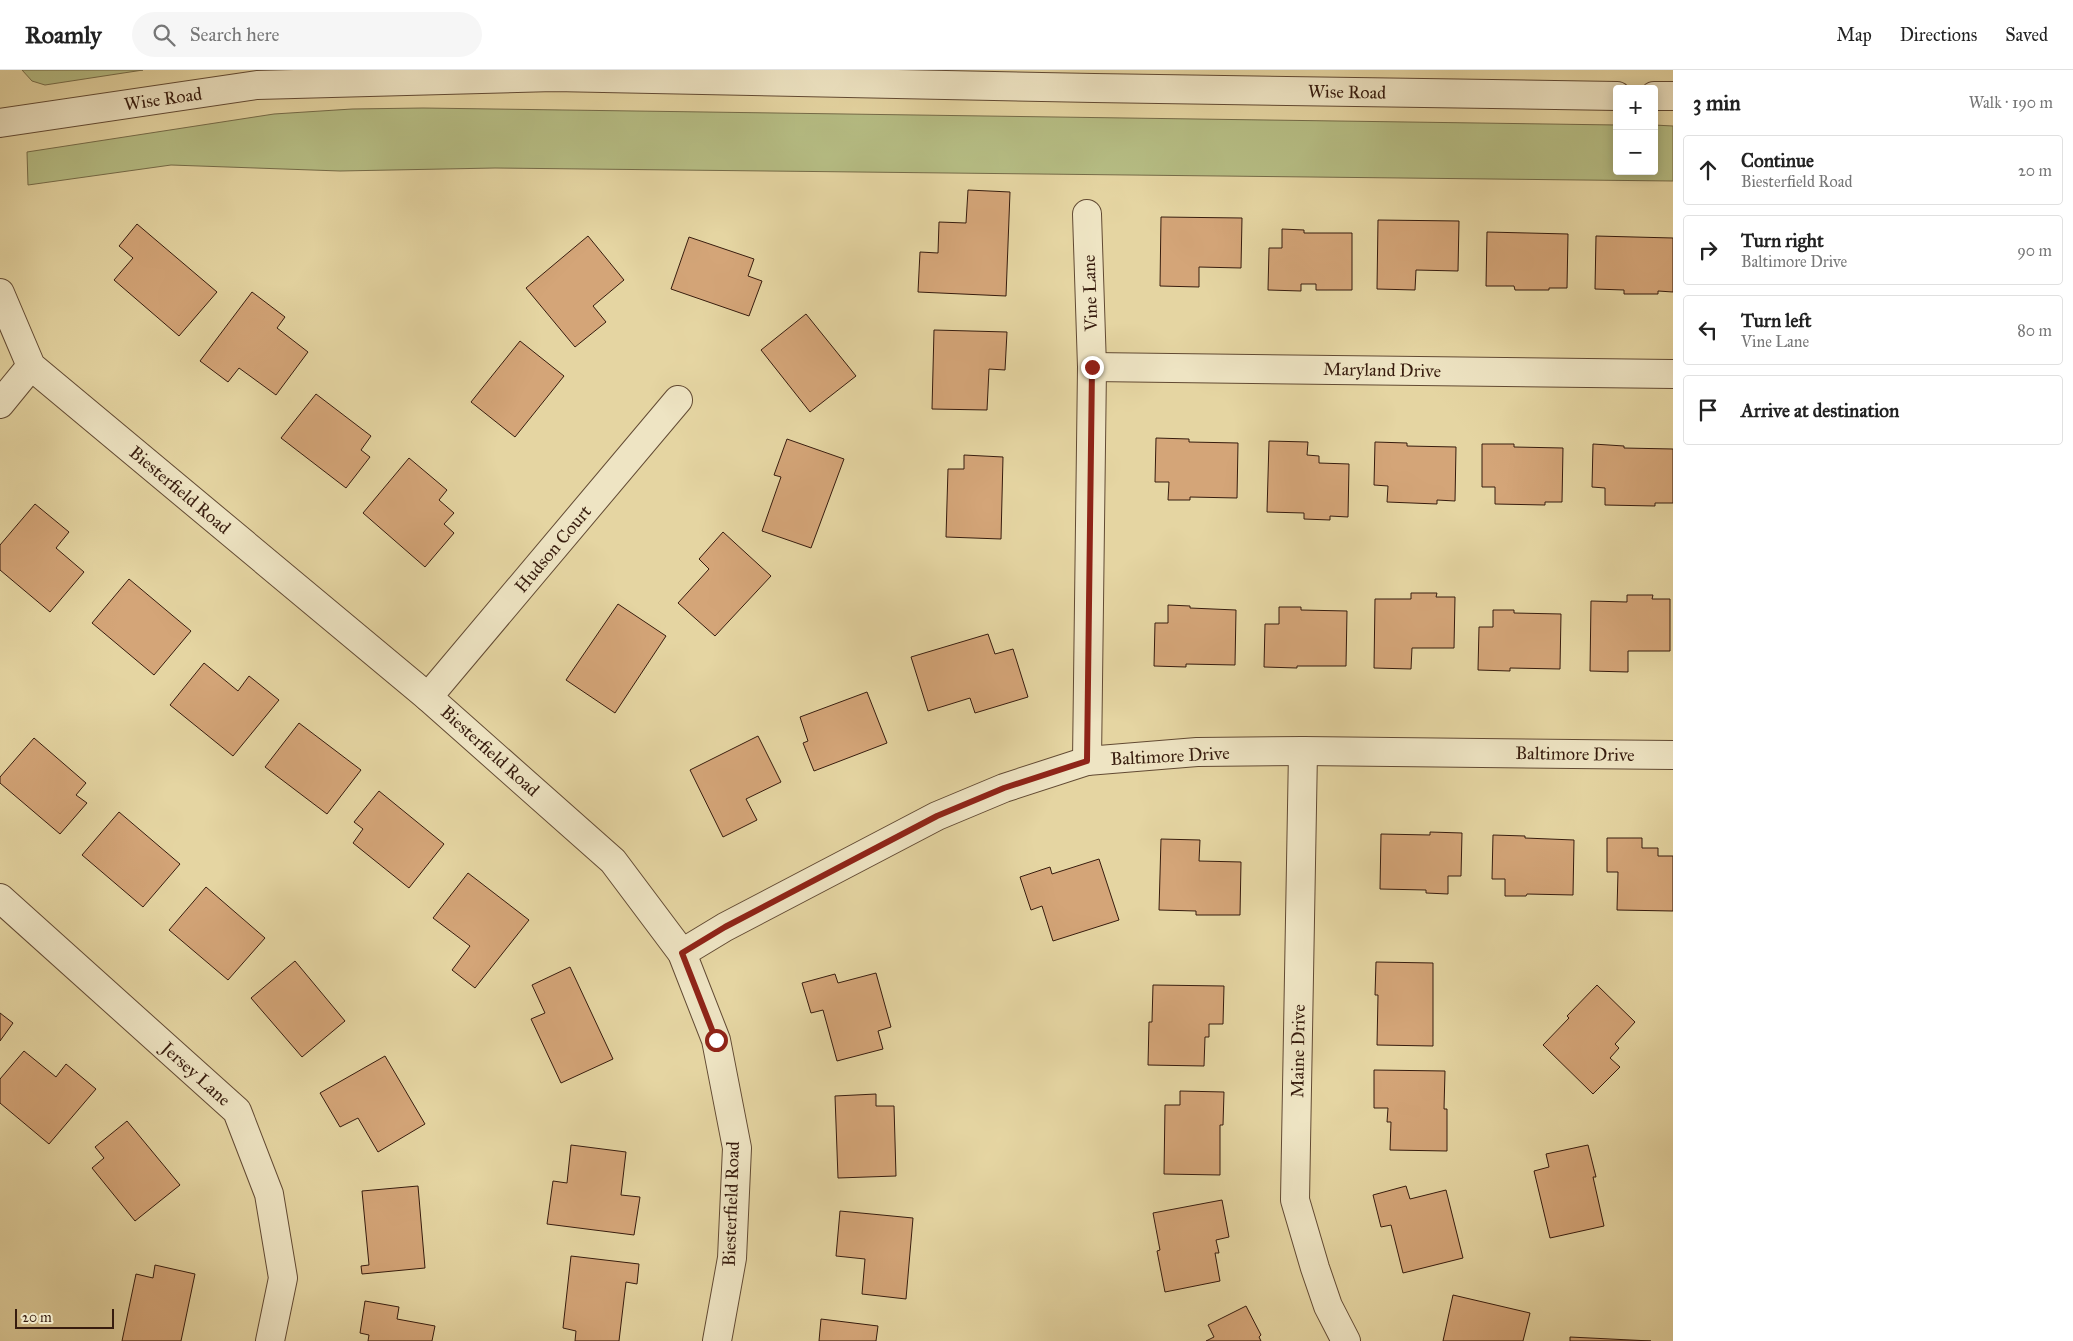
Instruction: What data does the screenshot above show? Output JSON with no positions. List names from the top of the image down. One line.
{"streets":{"street":["Wise Road","Vine Lane","Maryland Drive","Biesterfield Road","Hudson Court","Baltimore Drive","Maine Drive","Jersey Lane"]},"crossings":[["Vine Lane","Maryland Drive"],["Vine Lane","Baltimore Drive"],["Biesterfield Road","Hudson Court"],["Biesterfield Road","Baltimore Drive"],["Baltimore Drive","Maine Drive"]],"scale_bar":"20 m","page":{"header":"Roamly","search":"Search here","nav":["Map","Directions","Saved"],"heading":["3 min","Walk · 190 m"],"map_buttons":["+","−"],"list":[["Continue","Biesterfield Road","20 m"],["Turn right","Baltimore Drive","90 m"],["Turn left","Vine Lane","80 m"],"Arrive at destination"],"scale":"20 m"}}
